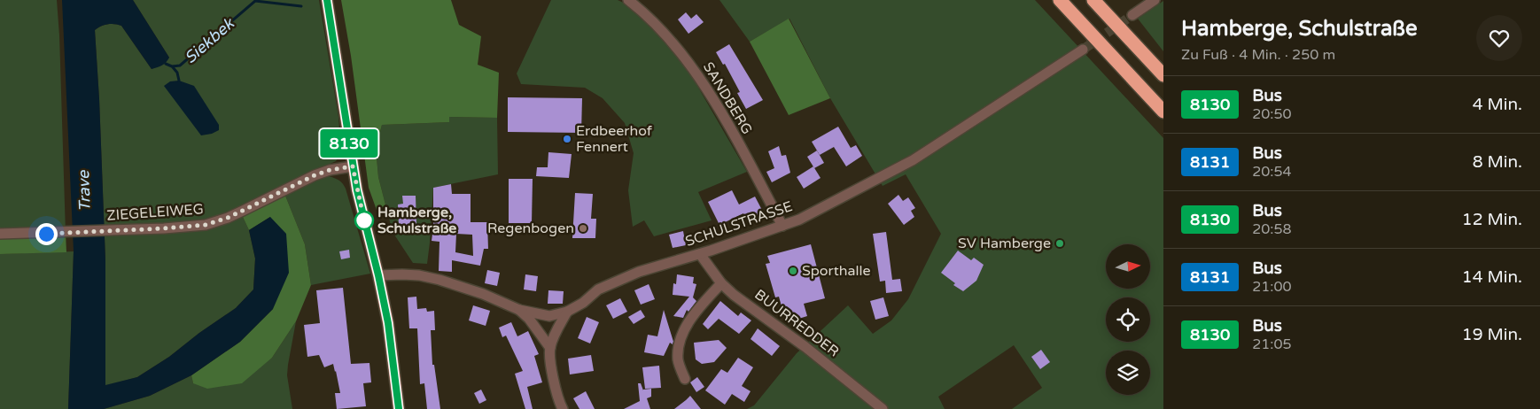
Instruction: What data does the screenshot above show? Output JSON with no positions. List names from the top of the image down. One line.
{"streets":{"street":["SANDBERG","ZIEGELEIWEG","SCHULSTRASSE","BUURREDDER"]},"crossings":[["SANDBERG","SCHULSTRASSE"],["SCHULSTRASSE","BUURREDDER"]],"water":["Siekbek","Trave"],"places":["Erdbeerhof Fennert","Hamberge, Schulstraße","Regenbogen","SV Hamberge","Sporthalle"],"lines":["bus line 8130"],"north":"right","page":{"on_map":"8130","heading":["Hamberge, Schulstraße","Zu Fuß · 4 Min. · 250 m"],"list":[{"mark":"8130","name":"Bus","note":"20:50","value":"4 Min."},{"mark":"8131","name":"Bus","note":"20:54","value":"8 Min."},{"mark":"8130","name":"Bus","note":"20:58","value":"12 Min."},{"mark":"8131","name":"Bus","note":"21:00","value":"14 Min."},{"mark":"8130","name":"Bus","note":"21:05","value":"19 Min."}]}}
